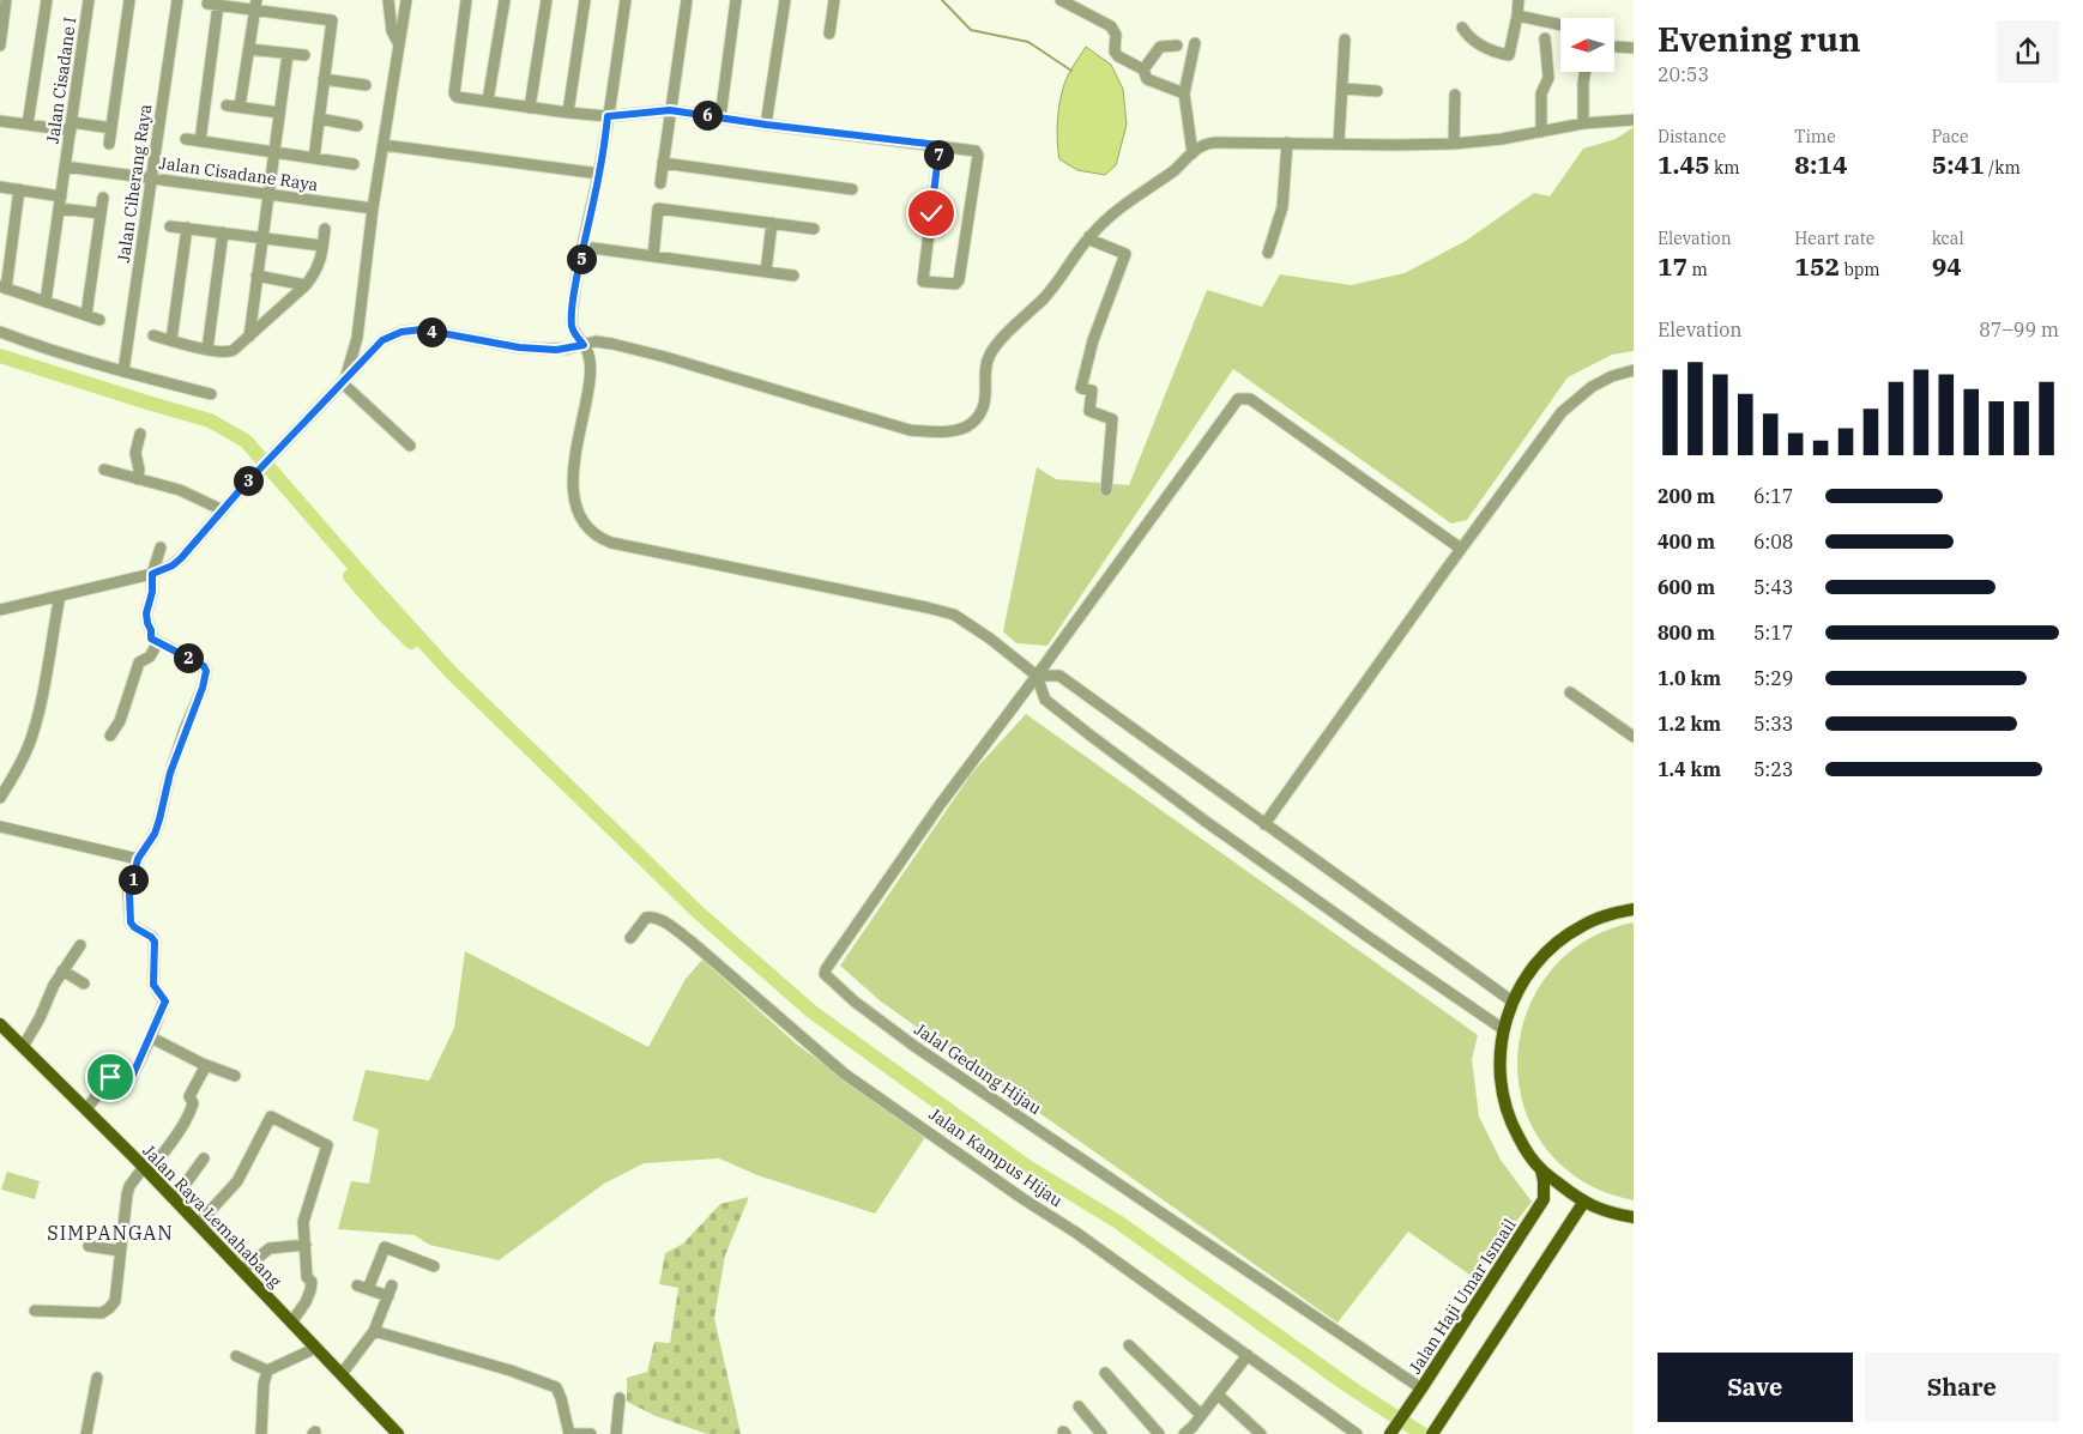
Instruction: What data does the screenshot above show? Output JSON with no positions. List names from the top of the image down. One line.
{"streets":{"main road":["Jalan Raya Lemahabang","Jalan Haji Umar Ismail"],"street":["Jalan Cisadane I","Jalan Cisadane Raya","Jalan Ciherang Raya","Jalal Gedung Hijau","Jalan Kampus Hijau"]},"crossings":[["Jalan Cisadane I","Jalan Cisadane Raya"],["Jalan Cisadane Raya","Jalan Ciherang Raya"],["Jalal Gedung Hijau","Jalan Haji Umar Ismail"]],"districts":["SIMPANGAN"],"north":"left","page":{"heading":["Evening run","20:53"],"pins":["6","7","5","4","3","2","1"],"stats":[["Distance","1.45 km"],["Time","8:14"],["Pace","5:41 /km"],["Elevation","17 m"],["Heart rate","152 bpm"],["kcal","94"]],"chart":["Elevation","87–99 m"],"list":[{"name":"200 m","note":"6:17"},{"name":"400 m","note":"6:08"},{"name":"600 m","note":"5:43"},{"name":"800 m","note":"5:17"},{"name":"1.0 km","note":"5:29"},{"name":"1.2 km","note":"5:33"},{"name":"1.4 km","note":"5:23"}],"buttons":["Save","Share"]}}
